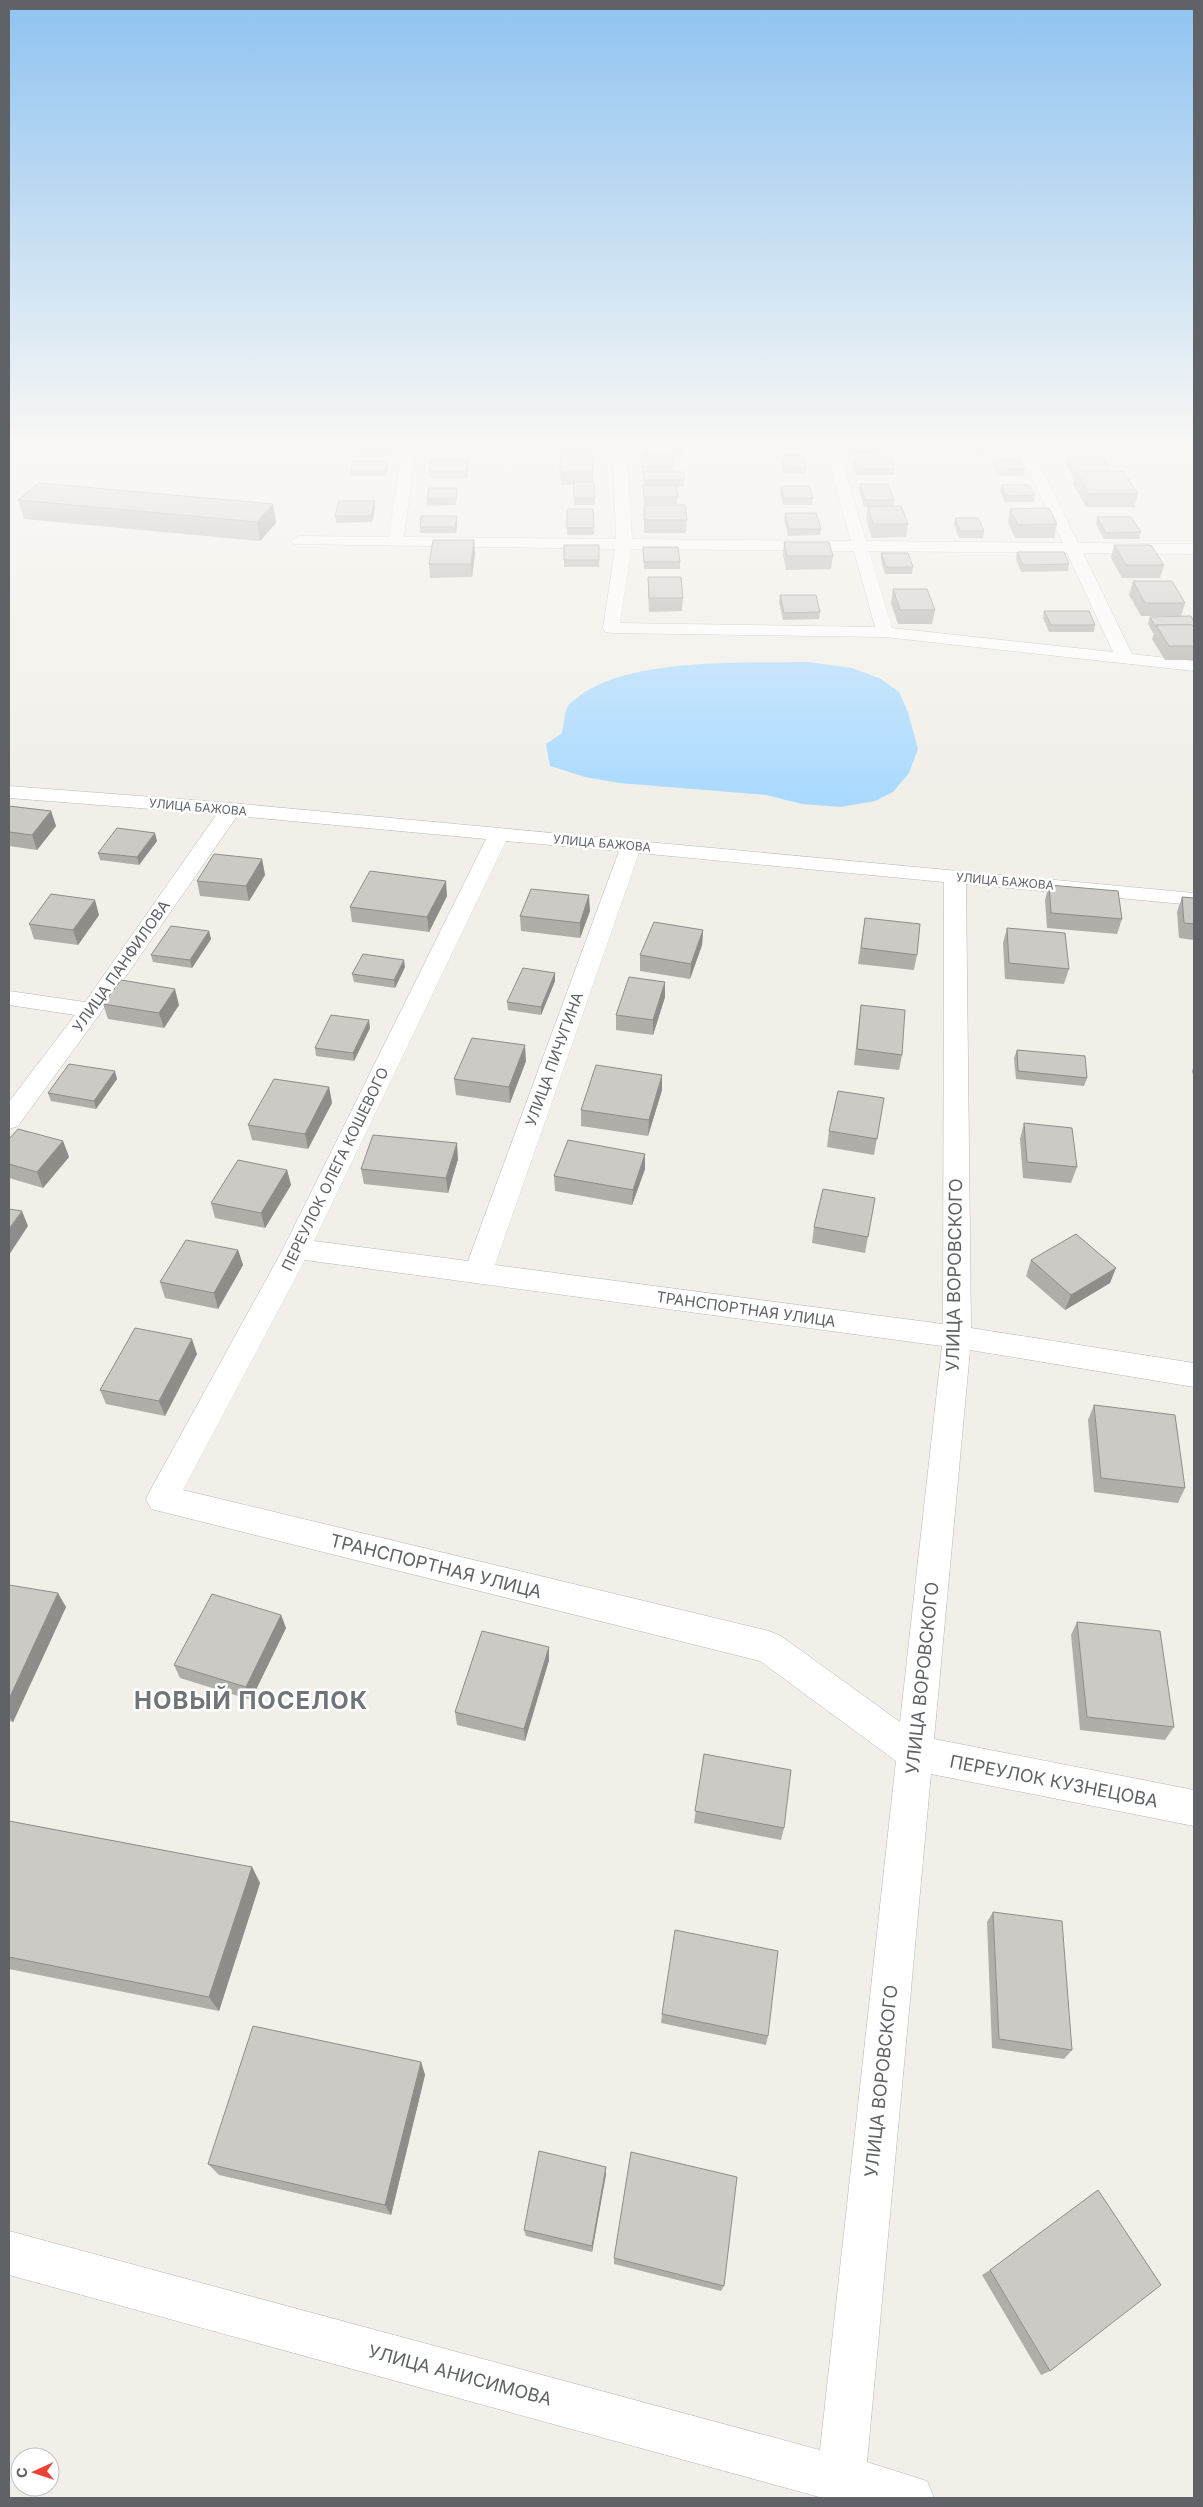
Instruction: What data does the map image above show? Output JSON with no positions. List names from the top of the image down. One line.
{"streets":{"street":["УЛИЦА БАЖОВА","УЛИЦА ПАНФИЛОВА","УЛИЦА ПИЧУГИНА","ПЕРЕУЛОК ОЛЕГА КОШЕВОГО","УЛИЦА ВОРОВСКОГО","ТРАНСПОРТНАЯ УЛИЦА","ПЕРЕУЛОК КУЗНЕЦОВА","УЛИЦА АНИСИМОВА"]},"crossings":[["УЛИЦА БАЖОВА","УЛИЦА ПАНФИЛОВА"],["УЛИЦА БАЖОВА","УЛИЦА ПИЧУГИНА"],["УЛИЦА БАЖОВА","ПЕРЕУЛОК ОЛЕГА КОШЕВОГО"],["УЛИЦА БАЖОВА","УЛИЦА ВОРОВСКОГО"],["УЛИЦА ПИЧУГИНА","ТРАНСПОРТНАЯ УЛИЦА"],["ПЕРЕУЛОК ОЛЕГА КОШЕВОГО","ТРАНСПОРТНАЯ УЛИЦА"],["УЛИЦА ВОРОВСКОГО","ТРАНСПОРТНАЯ УЛИЦА"],["УЛИЦА ВОРОВСКОГО","ПЕРЕУЛОК КУЗНЕЦОВА"],["УЛИЦА ВОРОВСКОГО","УЛИЦА АНИСИМОВА"],["ТРАНСПОРТНАЯ УЛИЦА","ПЕРЕУЛОК КУЗНЕЦОВА"]],"districts":["НОВЫЙ ПОСЕЛОК"],"north":"left"}
